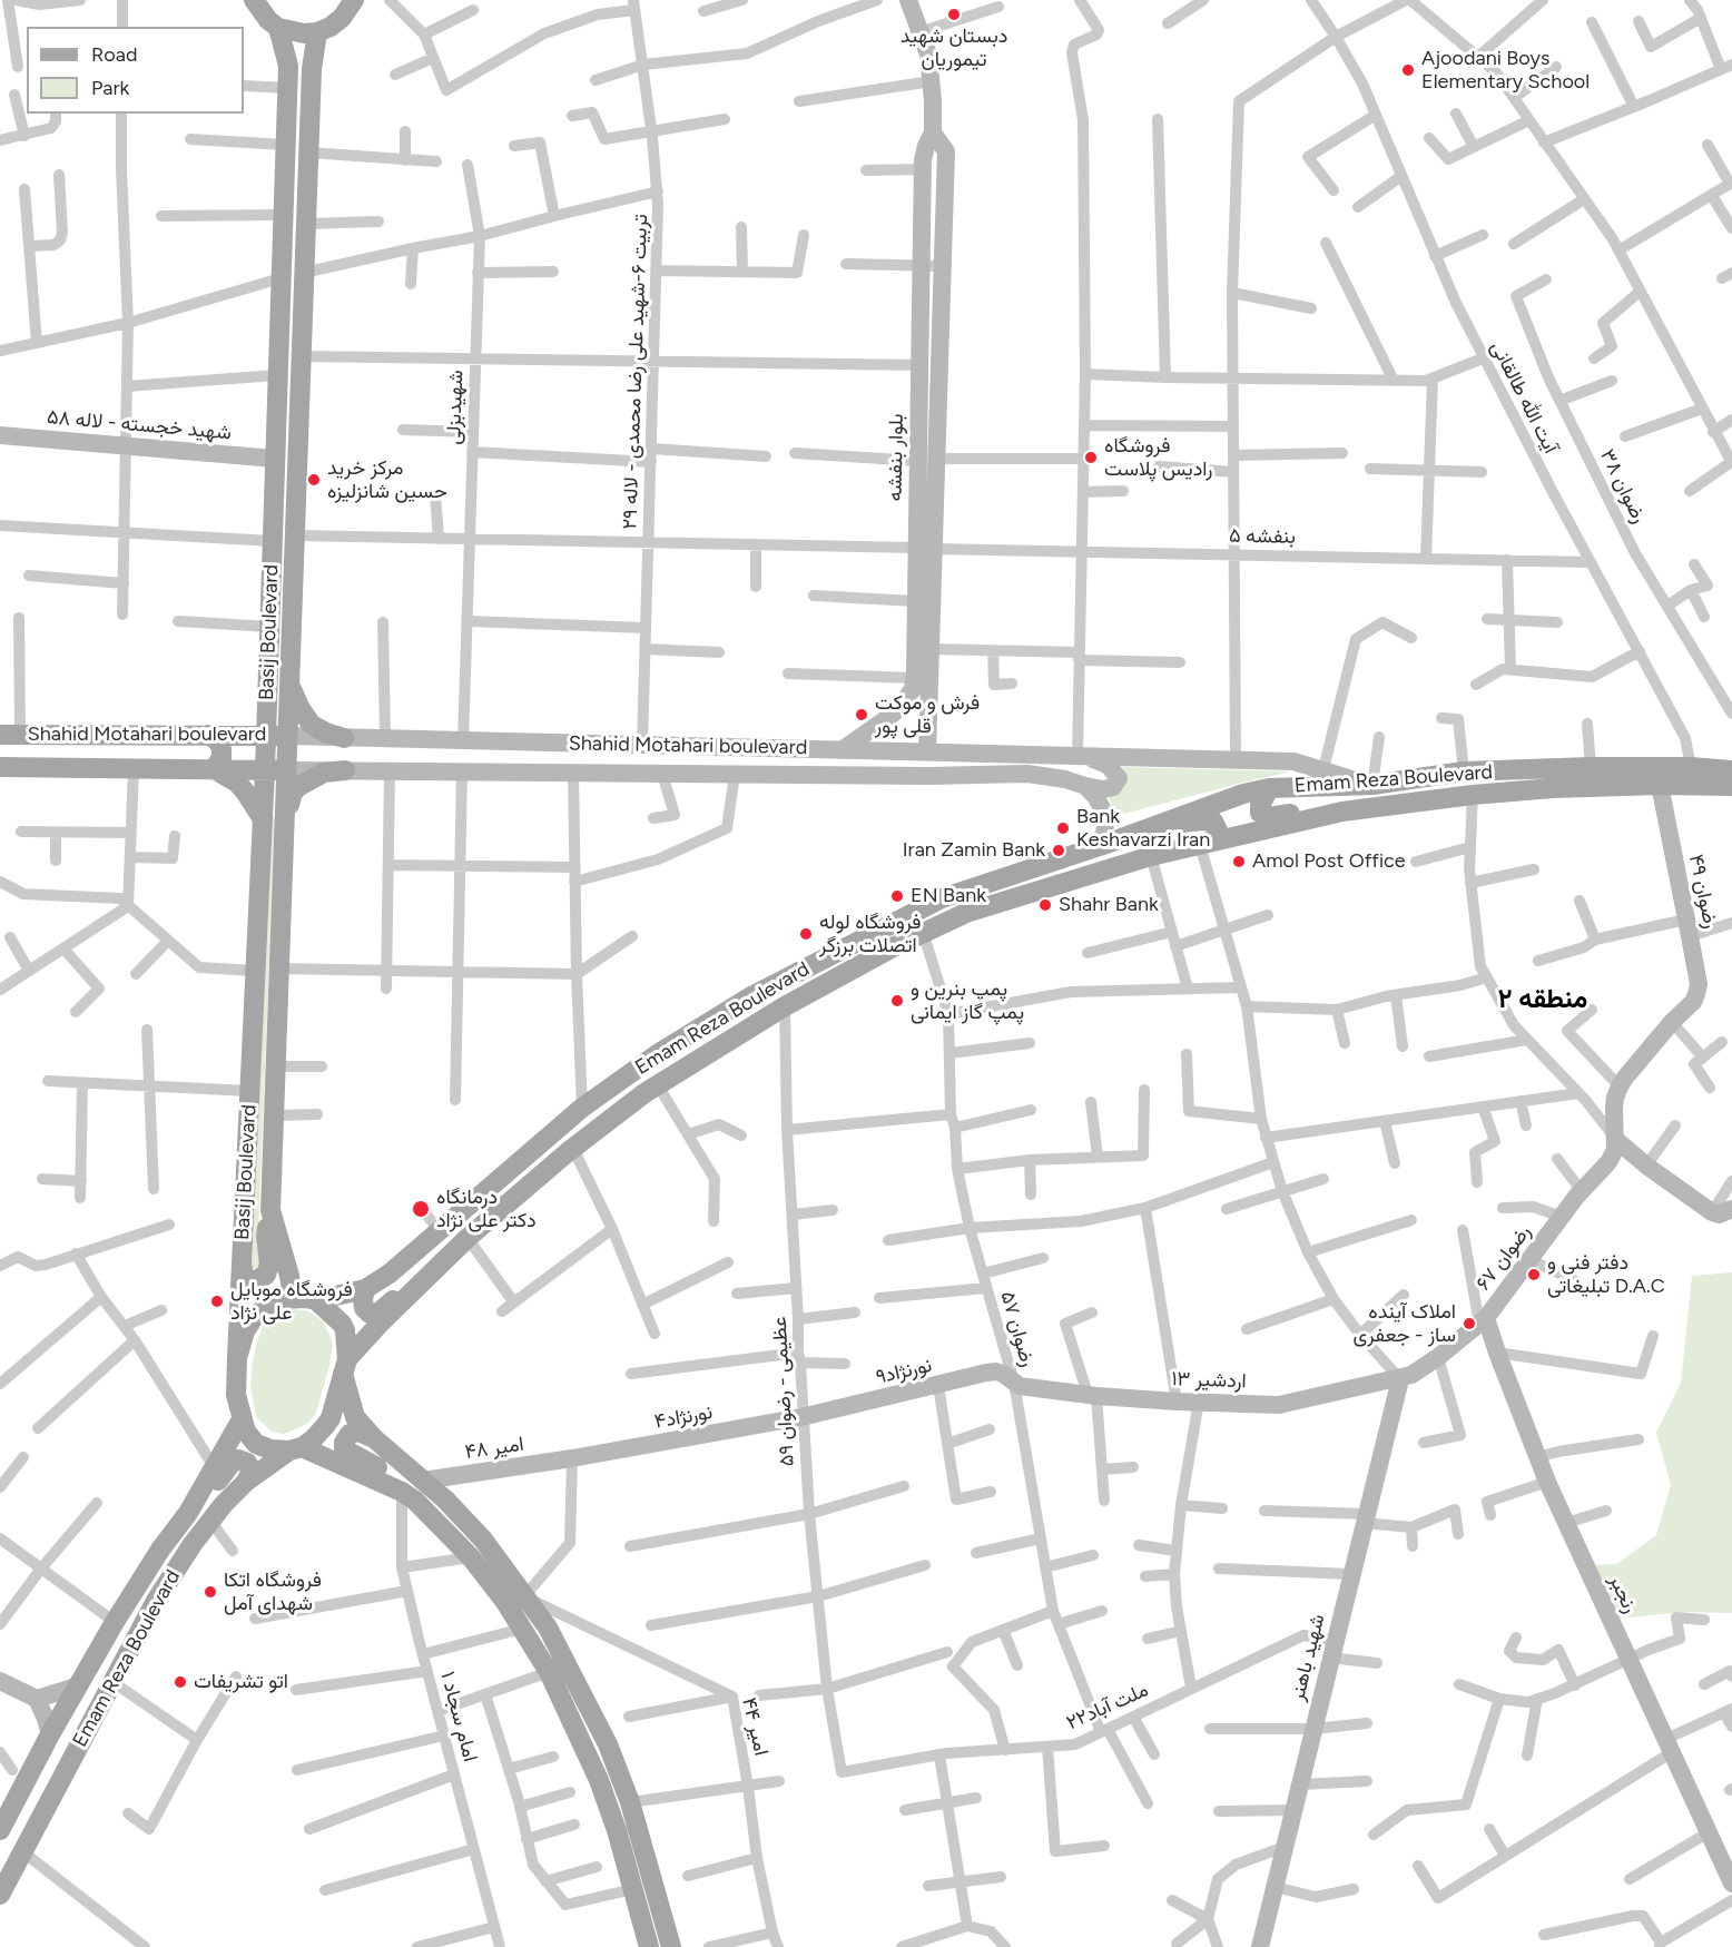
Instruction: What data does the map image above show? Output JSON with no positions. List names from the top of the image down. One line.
{"streets":{"main road":["شهید خجسته - لاله ۵۸","بلوار بنفشه","Basij Boulevard","Shahid Motahari boulevard","Emam Reza Boulevard","رضوان ۴۹","رضوان ۶۷","نورنژاد۹","اردشیر ۱۳","نورنژاد۴","امیر ۴۸","رنجبر","شهید باهنر"],"street":["تربیت ۶-شهید علی رضا محمدی - لاله ۲۹","آیت الله طالقانی","شهیدبزلی","رضوان ۳۸","بنفشه ۵","رضوان ۵۷","عظیمی - رضوان ۵۹","ملت آباد۲۲","امام سجاد ۱","امیر ۴۴"]},"crossings":[["تربیت ۶-شهید علی رضا محمدی - لاله ۲۹","بنفشه ۵"],["تربیت ۶-شهید علی رضا محمدی - لاله ۲۹","Shahid Motahari boulevard"],["آیت الله طالقانی","بنفشه ۵"],["آیت الله طالقانی","Emam Reza Boulevard"],["شهیدبزلی","بنفشه ۵"],["شهیدبزلی","Shahid Motahari boulevard"],["شهید خجسته - لاله ۵۸","Basij Boulevard"],["بلوار بنفشه","بنفشه ۵"],["بلوار بنفشه","Shahid Motahari boulevard"],["بنفشه ۵","Basij Boulevard"],["Basij Boulevard","Shahid Motahari boulevard"],["Basij Boulevard","Emam Reza Boulevard"],["Shahid Motahari boulevard","Emam Reza Boulevard"],["Emam Reza Boulevard","رضوان ۴۹"],["Emam Reza Boulevard","رضوان ۵۷"],["Emam Reza Boulevard","عظیمی - رضوان ۵۹"],["رضوان ۴۹","رضوان ۶۷"],["رضوان ۶۷","اردشیر ۱۳"],["رضوان ۶۷","رنجبر"],["رضوان ۶۷","شهید باهنر"],["رضوان ۵۷","نورنژاد۹"],["رضوان ۵۷","اردشیر ۱۳"],["رضوان ۵۷","ملت آباد۲۲"],["نورنژاد۹","اردشیر ۱۳"],["نورنژاد۹","عظیمی - رضوان ۵۹"],["نورنژاد۹","نورنژاد۴"],["اردشیر ۱۳","شهید باهنر"],["عظیمی - رضوان ۵۹","نورنژاد۴"],["عظیمی - رضوان ۵۹","ملت آباد۲۲"],["نورنژاد۴","امیر ۴۸"],["شهید باهنر","ملت آباد۲۲"]],"districts":["منطقه ۲"],"places":["دبستان شهید تیموریان","Ajoodani Boys Elementary School","فروشگاه رادیس پلاست","مرکز خرید حسین شانزلیزه","فرش و موکت قلی پور","Bank Keshavarzi Iran","Iran Zamin Bank","Amol Post Office","EN Bank","Shahr Bank","فروشگاه لوله اتصلات برزگر","پمپ بنرین و پمپ گاز ایمانی","درمانگاه دکتر علی نژاد","دفتر فنی و تبلیغاتی D.A.C","فروشگاه موبایل علی نژاد","املاک آینده ساز - جعفری","فروشگاه اتکا شهدای آمل","اتو تشریفات"],"legend":["Road","Park"]}
